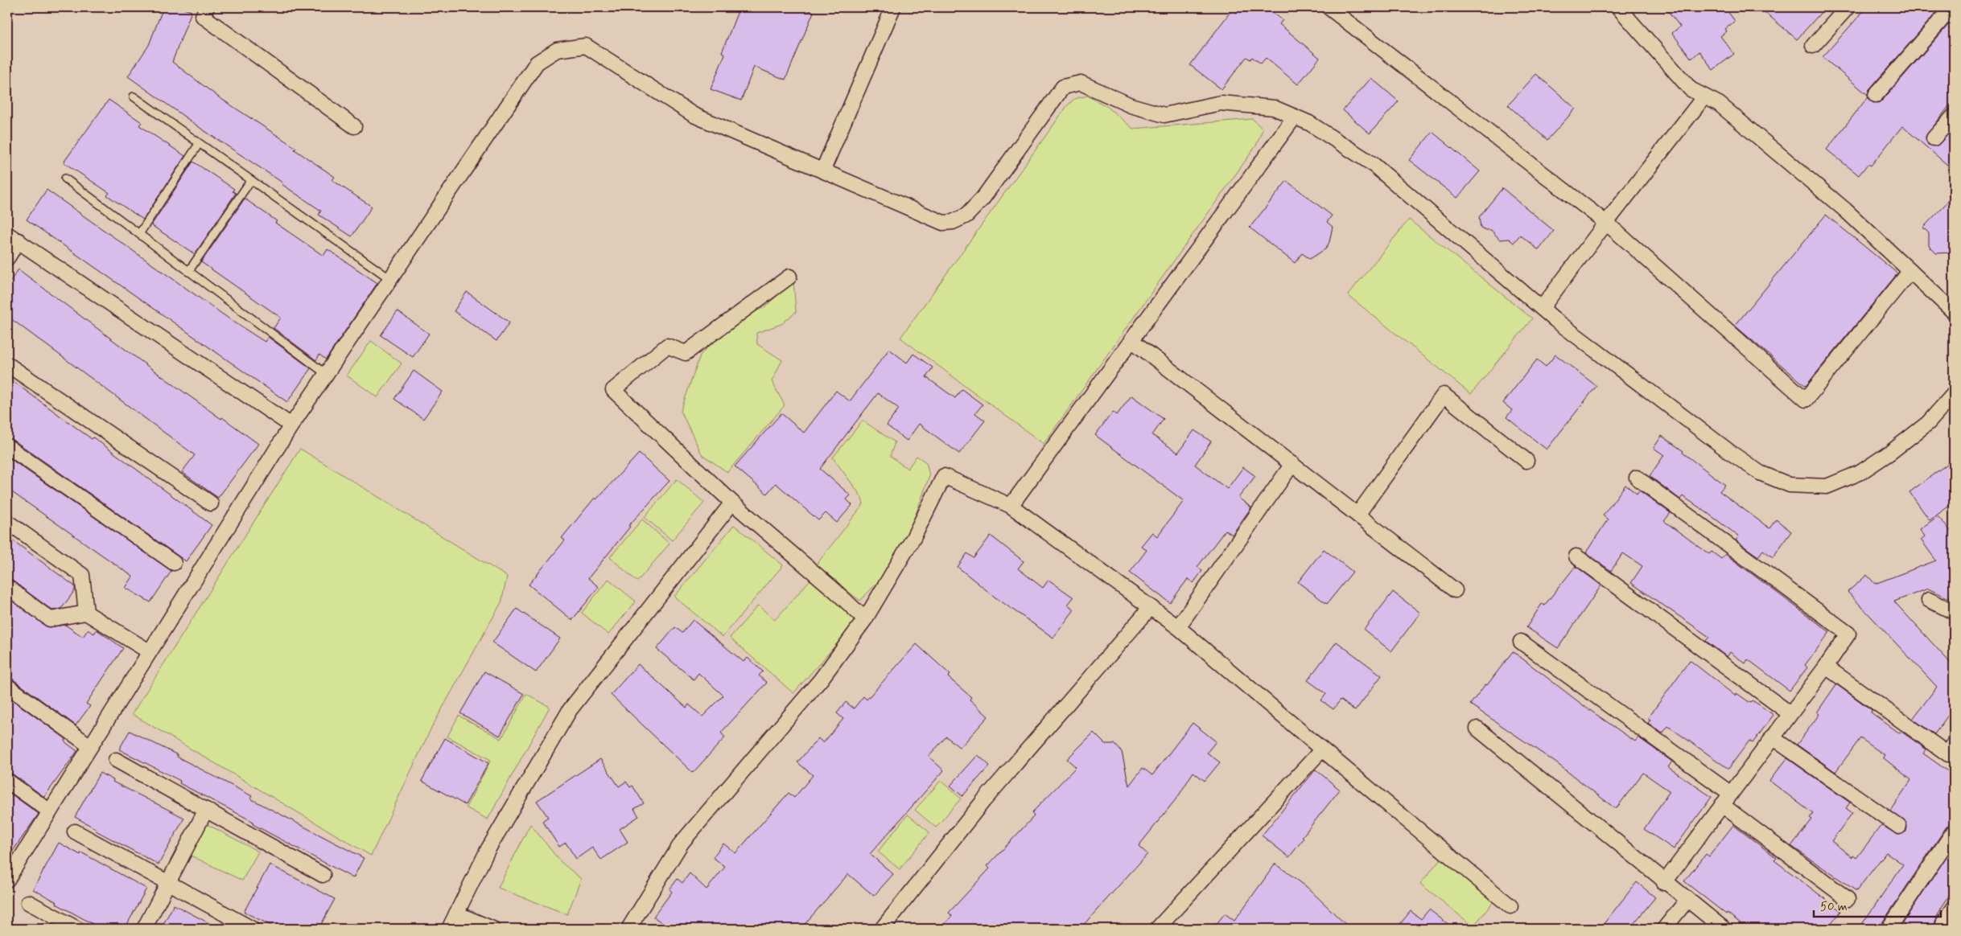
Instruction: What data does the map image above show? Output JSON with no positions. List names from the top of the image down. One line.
{"scale_bar":"50 m"}
